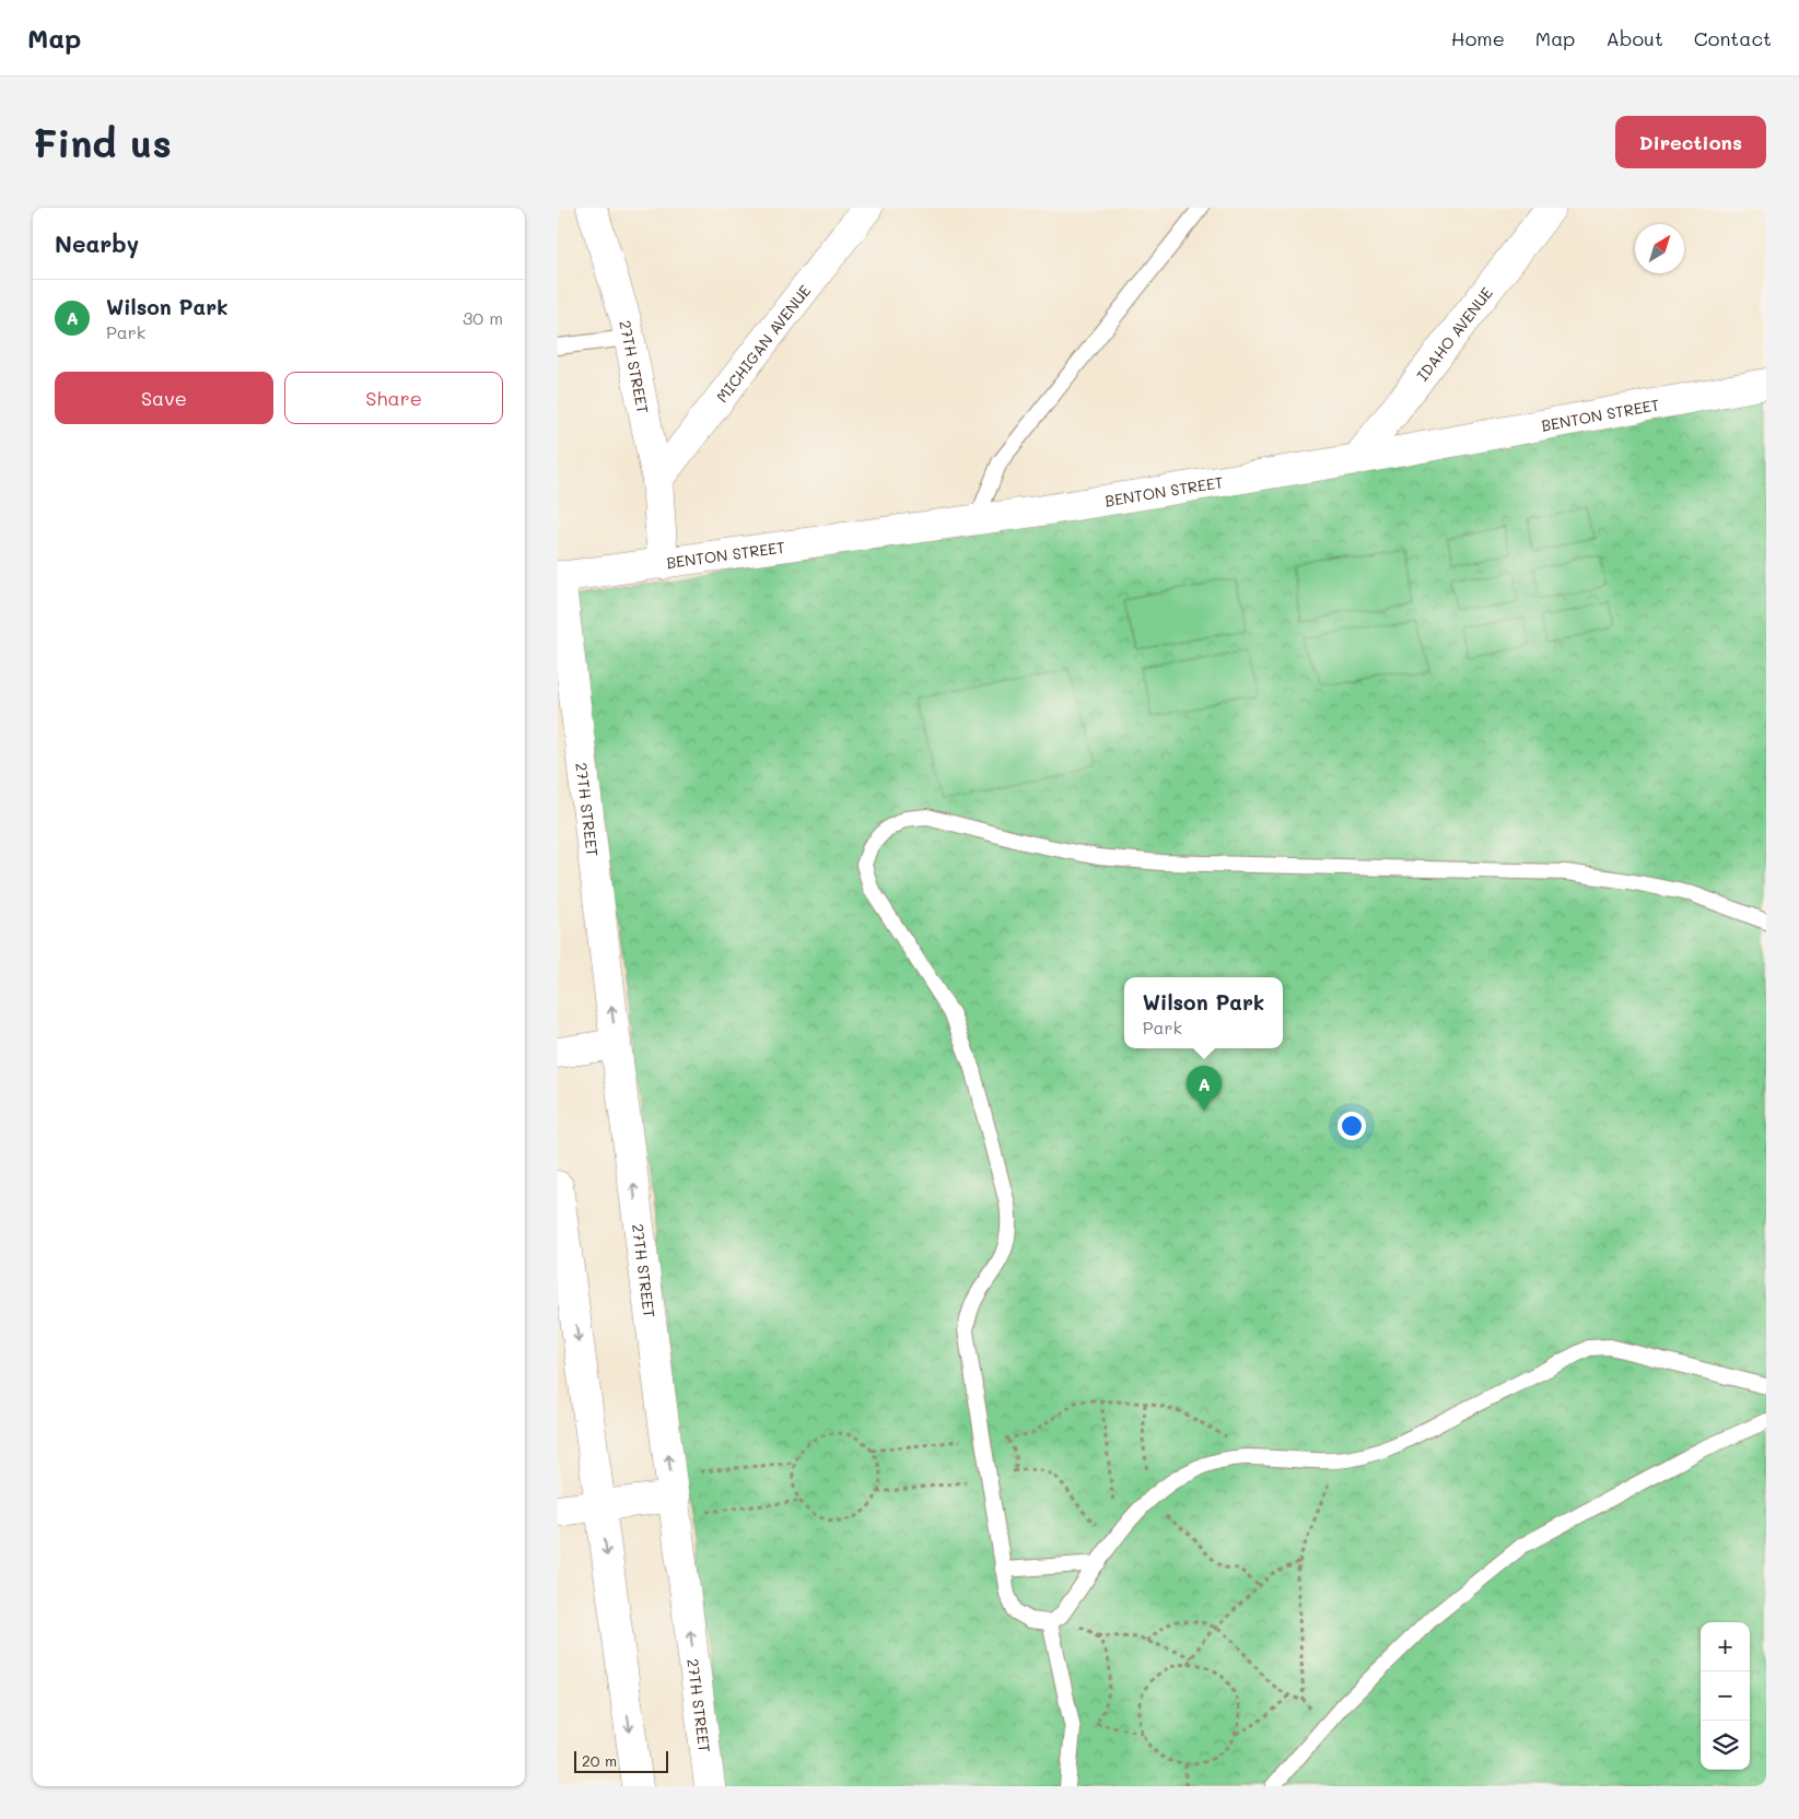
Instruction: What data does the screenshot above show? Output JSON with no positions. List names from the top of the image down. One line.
{"streets":{"street":["IDAHO AVENUE","MICHIGAN AVENUE","27TH STREET","BENTON STREET"]},"crossings":[["IDAHO AVENUE","BENTON STREET"],["MICHIGAN AVENUE","27TH STREET"],["27TH STREET","BENTON STREET"]],"scale_bar":"20 m","north":"top right","page":{"header":"Map","nav":["Home","Map","About","Contact"],"buttons":["Directions",["Save","Share"]],"title":"Find us","heading":"Nearby","list":[{"mark":"A","name":"Wilson Park","note":"Park","value":"30 m"}],"popup":["Wilson Park","Park"],"pins":"A","map_buttons":["+","−"],"scale":"20 m"}}
